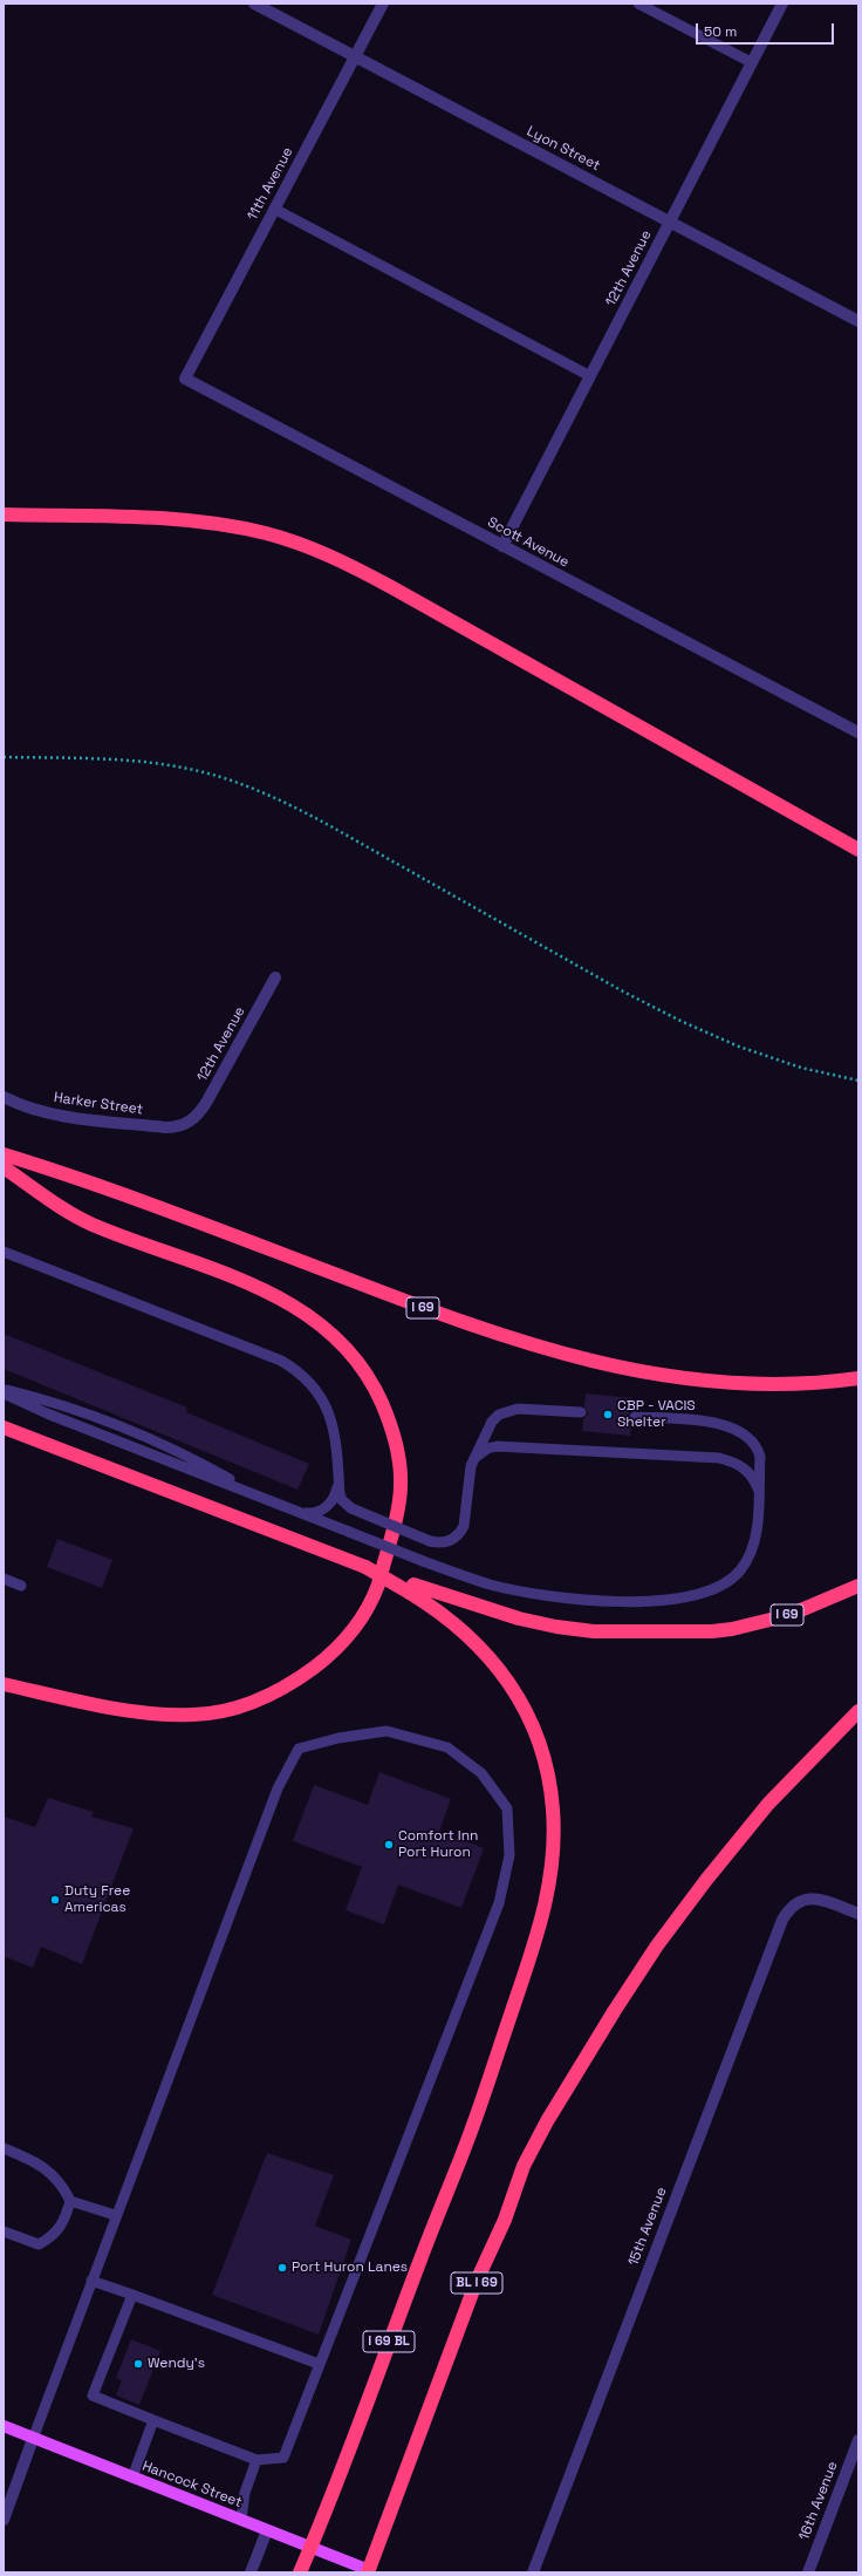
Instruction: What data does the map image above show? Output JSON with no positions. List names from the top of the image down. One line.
{"streets":{"highway":["I 69","BL I 69","I 69 BL"],"main road":["Hancock Street"],"street":["Lyon Street","11th Avenue","12th Avenue","Scott Avenue","Harker Street","15th Avenue","16th Avenue"]},"crossings":[["Lyon Street","11th Avenue"],["Lyon Street","12th Avenue"],["11th Avenue","Scott Avenue"],["12th Avenue","Scott Avenue"],["12th Avenue","Harker Street"],["I 69","I 69 BL"],["BL I 69","Hancock Street"],["I 69 BL","Hancock Street"]],"places":["CBP - VACIS Shelter","Comfort Inn Port Huron","Duty Free Americas","Port Huron Lanes","Wendy's"],"scale_bar":"50 m"}
